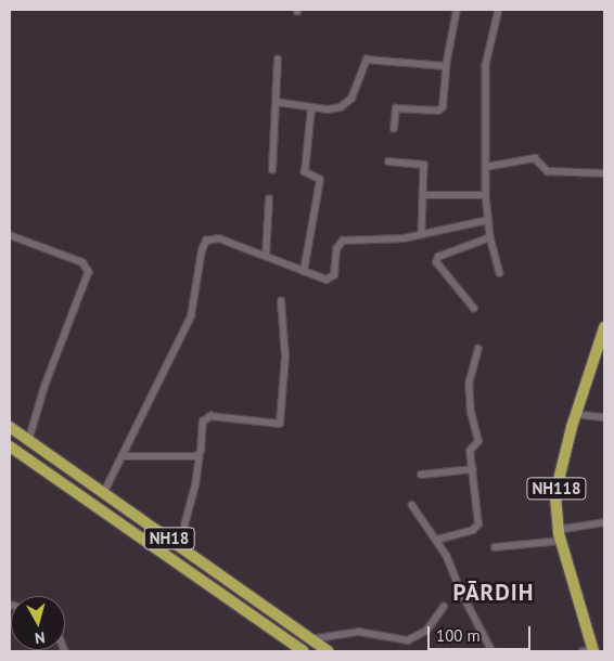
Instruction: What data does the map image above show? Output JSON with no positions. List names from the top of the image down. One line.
{"streets":{"highway":["NH118","NH18"]},"districts":["PĀRDIH"],"scale_bar":"100 m","north":"bottom"}
